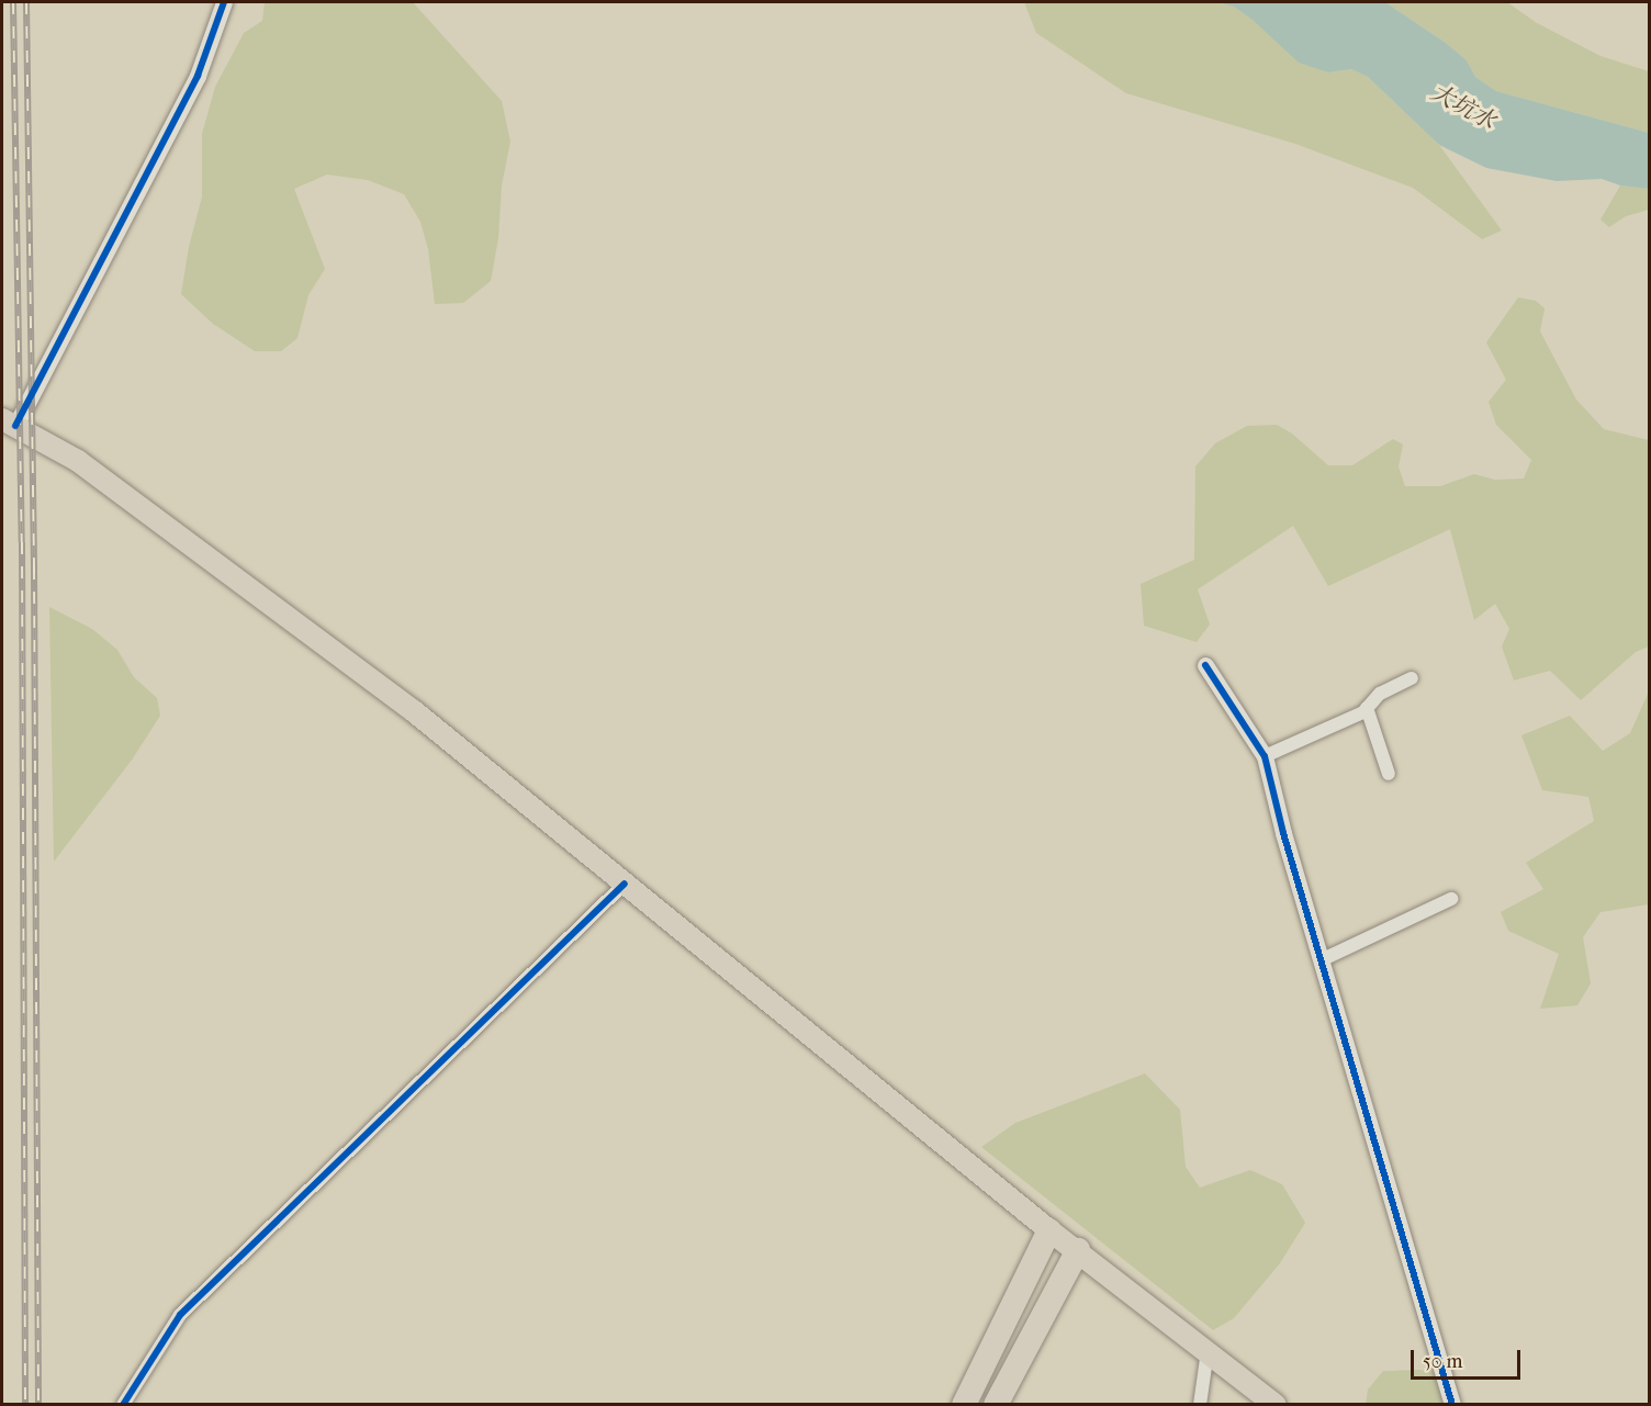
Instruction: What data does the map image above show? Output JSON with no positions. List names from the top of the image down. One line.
{"water":["大坑水"],"scale_bar":"50 m"}
